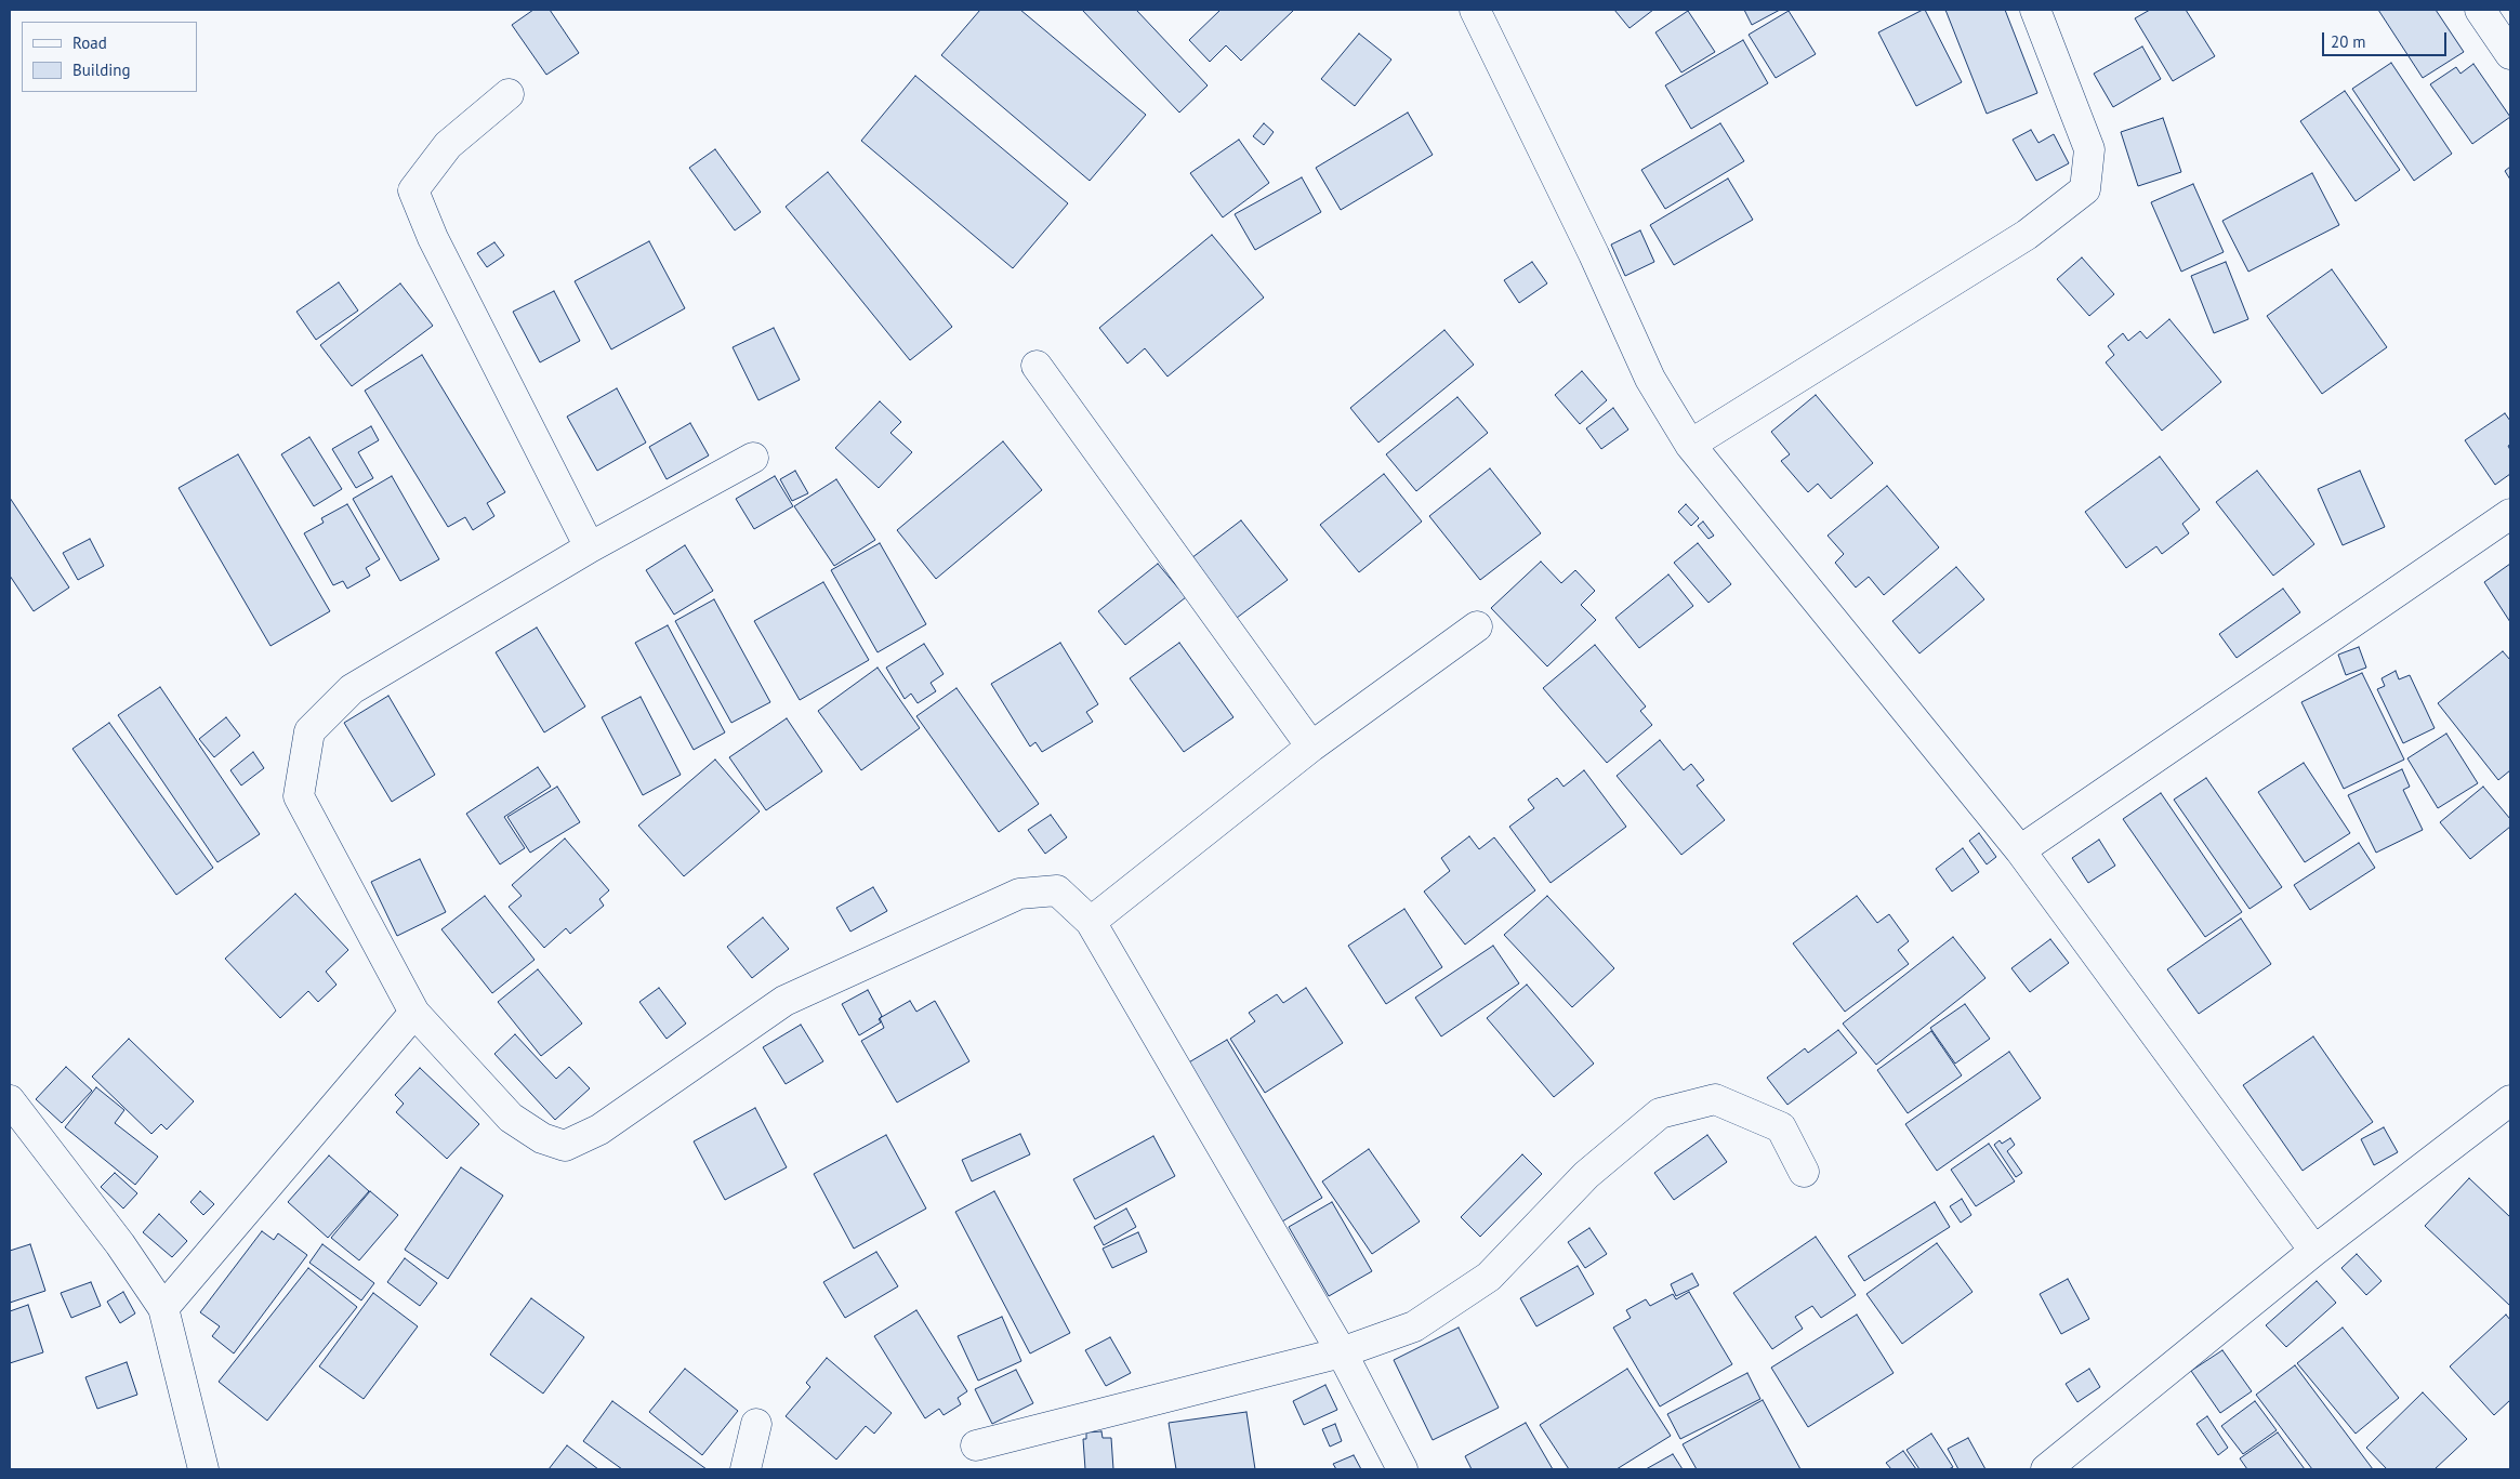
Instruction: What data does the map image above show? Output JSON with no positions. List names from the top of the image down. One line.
{"legend":["Road","Building"],"scale_bar":"20 m"}
